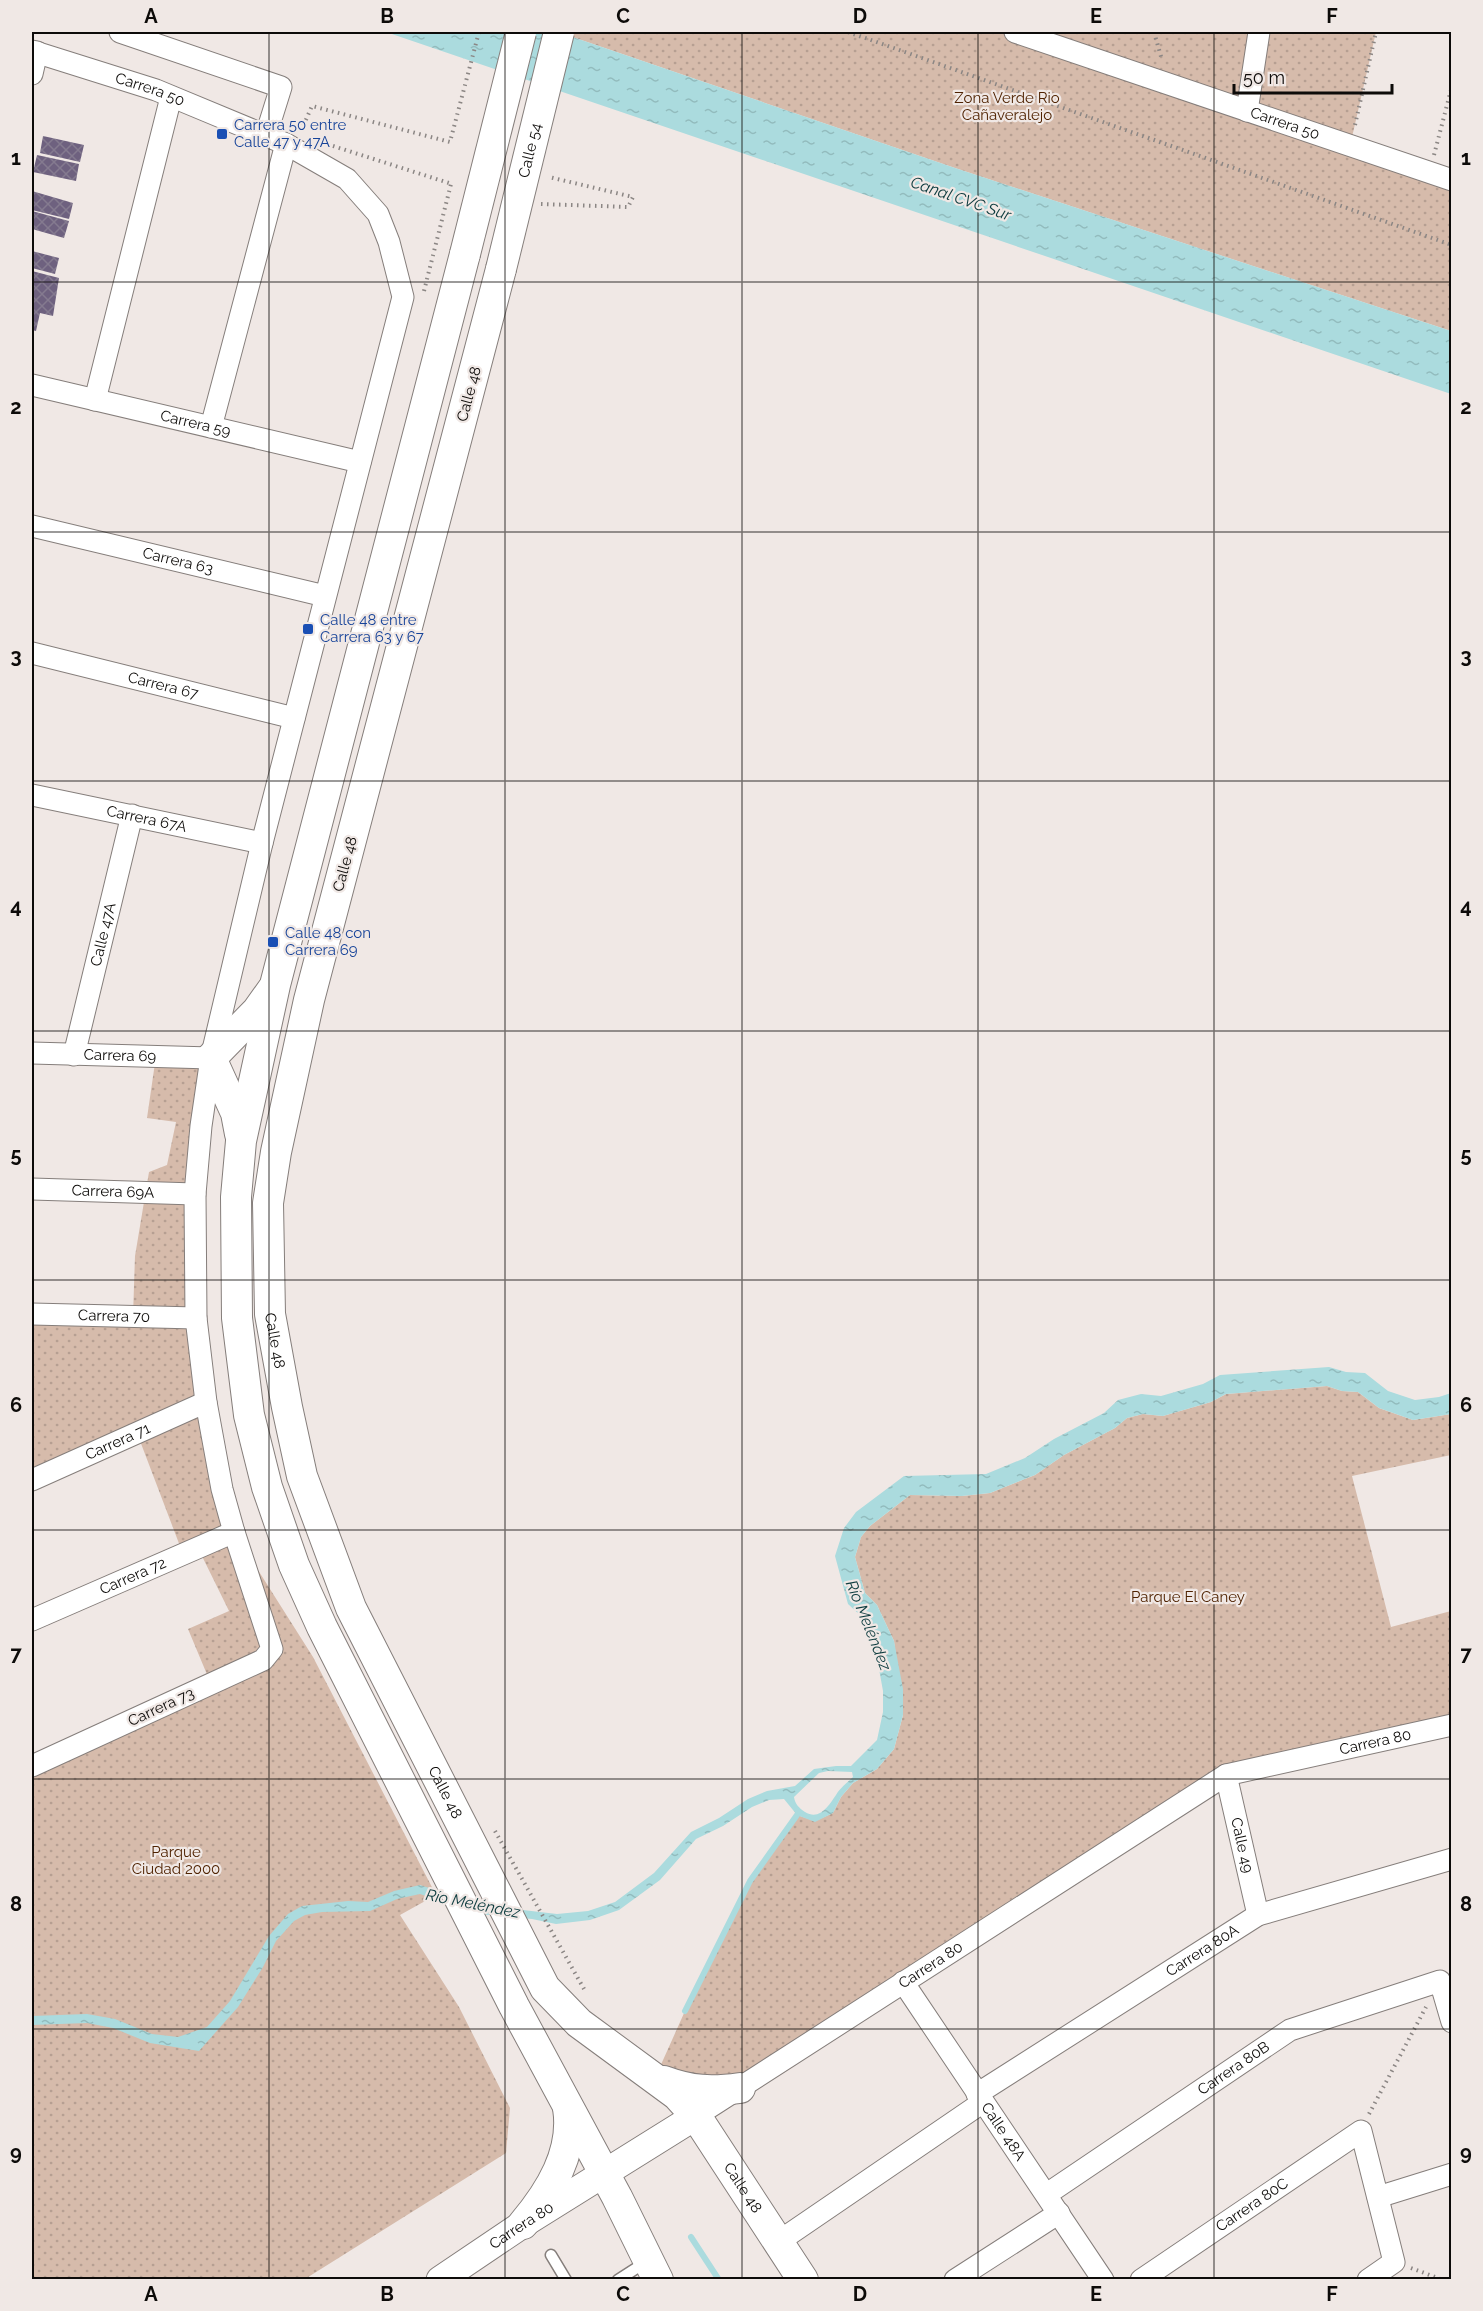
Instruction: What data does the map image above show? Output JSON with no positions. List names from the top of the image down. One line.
{"streets":{"main road":["Calle 54","Calle 48"],"street":["Carrera 50","Carrera 59","Carrera 63","Carrera 67","Carrera 67A","Calle 47A","Carrera 69","Carrera 69A","Carrera 70","Carrera 71","Carrera 72","Carrera 73","Carrera 80","Calle 49","Carrera 80A","Carrera 80B","Calle 48A","Carrera 80C"]},"crossings":[["Carrera 50","Carrera 59"],["Calle 54","Calle 48"],["Calle 48","Carrera 80"],["Calle 48","Carrera 80A"],["Carrera 67A","Calle 47A"],["Calle 47A","Carrera 69"],["Carrera 72","Carrera 73"],["Carrera 80","Calle 49"],["Carrera 80","Calle 48A"],["Calle 49","Carrera 80A"],["Carrera 80A","Calle 48A"],["Carrera 80B","Calle 48A"]],"water":["Canal CVC Sur","Río Meléndez"],"parks":["Zona Verde Rio Cañaveralejo","Parque El Caney","Parque Ciudad 2000"],"places":{"transit":["Carrera 50 entre Calle 47 y 47A","Calle 48 entre Carrera 63 y 67","Calle 48 con Carrera 69"]},"scale_bar":"50 m","grid":{"columns":["A","B","C","D","E","F"],"rows":["1","2","3","4","5","6","7","8","9"]}}
